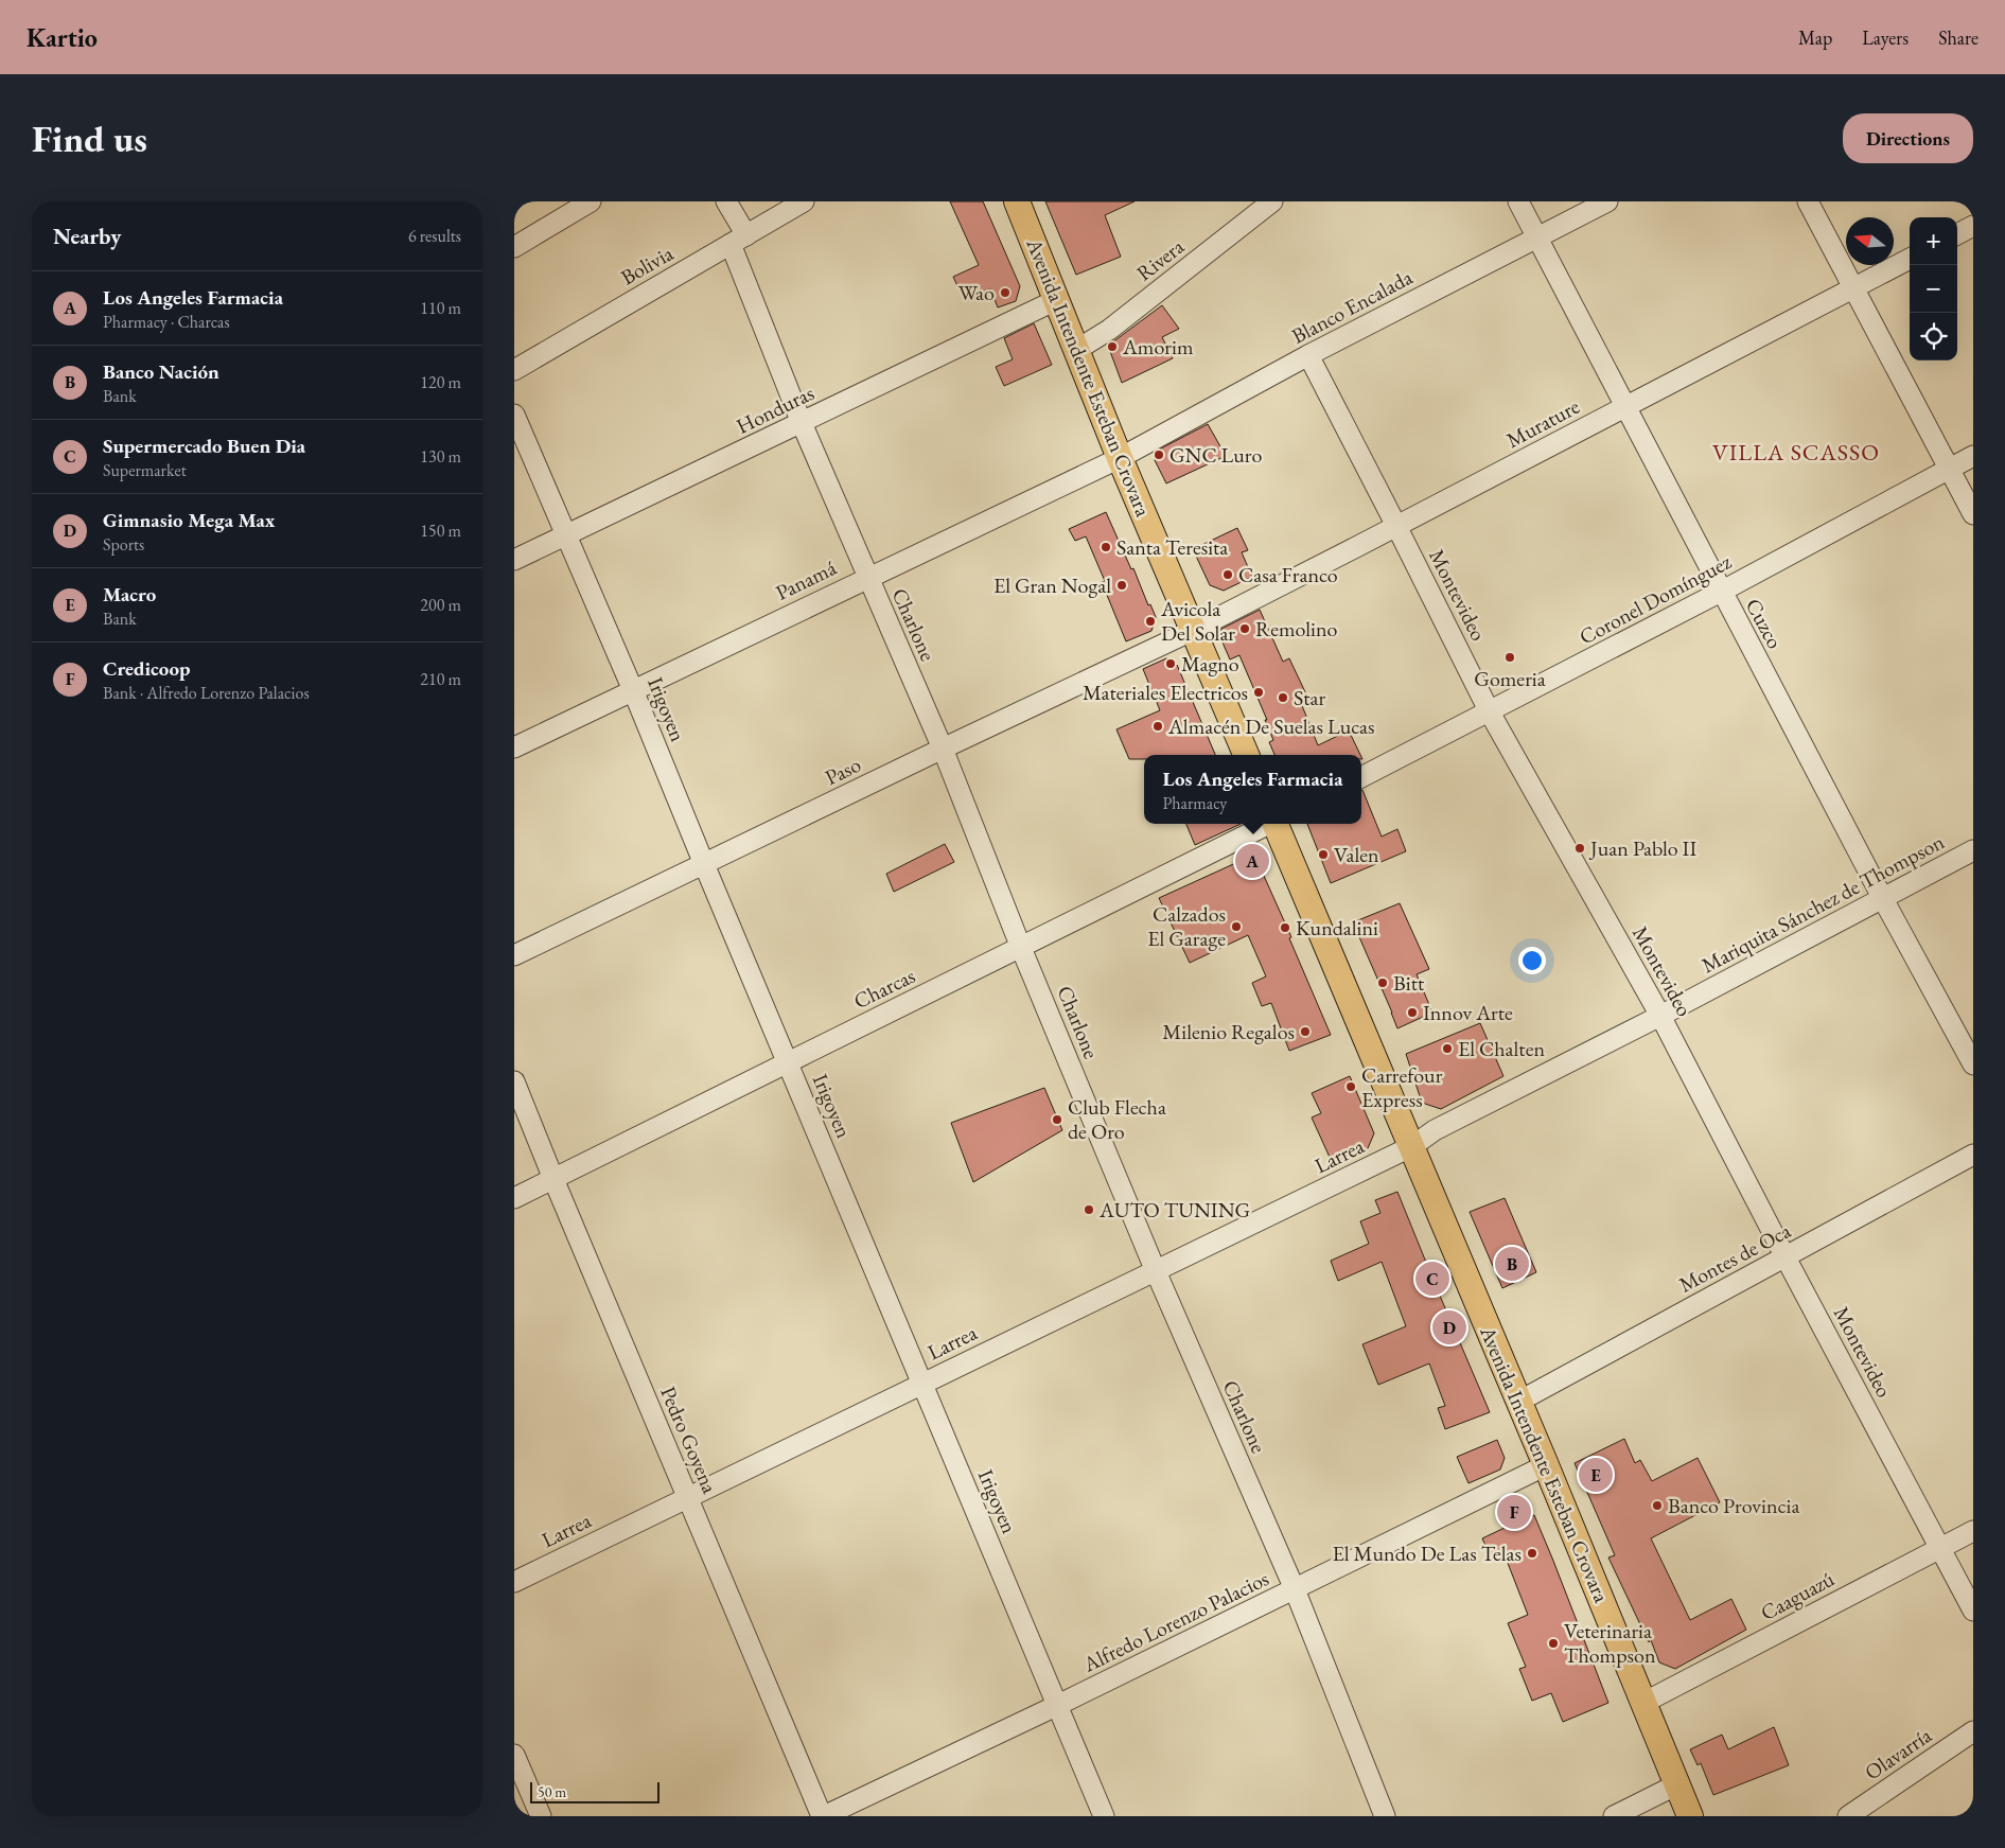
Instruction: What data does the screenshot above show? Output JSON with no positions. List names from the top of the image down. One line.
{"streets":{"main road":["Avenida Intendente Esteban Crovara"],"street":["Rivera","Bolivia","Blanco Encalada","Honduras","Murature","Panamá","Montevideo","Coronel Domínguez","Cuzco","Charlone","Irigoyen","Paso","Mariquita Sánchez de Thompson","Charcas","Larrea","Montes de Oca","Pedro Goyena","Caaguazú","Alfredo Lorenzo Palacios","Olavarría"]},"crossings":[["Rivera","Avenida Intendente Esteban Crovara"],["Bolivia","Charlone"],["Blanco Encalada","Avenida Intendente Esteban Crovara"],["Blanco Encalada","Panamá"],["Blanco Encalada","Montevideo"],["Blanco Encalada","Cuzco"],["Avenida Intendente Esteban Crovara","Honduras"],["Avenida Intendente Esteban Crovara","Murature"],["Avenida Intendente Esteban Crovara","Panamá"],["Avenida Intendente Esteban Crovara","Paso"],["Avenida Intendente Esteban Crovara","Mariquita Sánchez de Thompson"],["Avenida Intendente Esteban Crovara","Larrea"],["Avenida Intendente Esteban Crovara","Montes de Oca"],["Avenida Intendente Esteban Crovara","Caaguazú"],["Avenida Intendente Esteban Crovara","Alfredo Lorenzo Palacios"],["Honduras","Charlone"],["Honduras","Irigoyen"],["Murature","Montevideo"],["Murature","Cuzco"],["Murature","Paso"],["Panamá","Charlone"],["Panamá","Irigoyen"],["Montevideo","Coronel Domínguez"],["Montevideo","Mariquita Sánchez de Thompson"],["Montevideo","Montes de Oca"],["Montevideo","Caaguazú"],["Coronel Domínguez","Cuzco"],["Cuzco","Mariquita Sánchez de Thompson"],["Charlone","Paso"],["Charlone","Charcas"],["Charlone","Larrea"],["Charlone","Alfredo Lorenzo Palacios"],["Irigoyen","Paso"],["Irigoyen","Charcas"],["Irigoyen","Larrea"],["Irigoyen","Alfredo Lorenzo Palacios"],["Mariquita Sánchez de Thompson","Larrea"],["Charcas","Pedro Goyena"],["Larrea","Pedro Goyena"],["Pedro Goyena","Alfredo Lorenzo Palacios"]],"districts":["VILLA SCASSO"],"places":["Wao","Amorim","GNC Luro","Santa Teresita","Casa Franco","El Gran Nogal","Avicola Del Solar","Remolino","Gomeria","Magno","Materiales Electricos","Star","Almacén De Suelas Lucas","Juan Pablo II","Valen","Calzados El Garage","Kundalini","Bitt","Innov Arte","Milenio Regalos","El Chalten","Carrefour Express","Club Flecha de Oro","AUTO TUNING","Banco Provincia","El Mundo De Las Telas","Veterinaria Thompson"],"scale_bar":"50 m","north":"left","page":{"header":"Kartio","nav":["Map","Layers","Share"],"buttons":"Directions","title":"Find us","heading":["Nearby","6 results"],"map_buttons":["+","−"],"list":[{"mark":"A","name":"Los Angeles Farmacia","note":"Pharmacy · Charcas","value":"110 m"},{"mark":"B","name":"Banco Nación","note":"Bank","value":"120 m"},{"mark":"C","name":"Supermercado Buen Dia","note":"Supermarket","value":"130 m"},{"mark":"D","name":"Gimnasio Mega Max","note":"Sports","value":"150 m"},{"mark":"E","name":"Macro","note":"Bank","value":"200 m"},{"mark":"F","name":"Credicoop","note":"Bank · Alfredo Lorenzo Palacios","value":"210 m"}],"popup":["Los Angeles Farmacia","Pharmacy"],"pins":["A","B","C","D","E","F"],"scale":"50 m"}}
